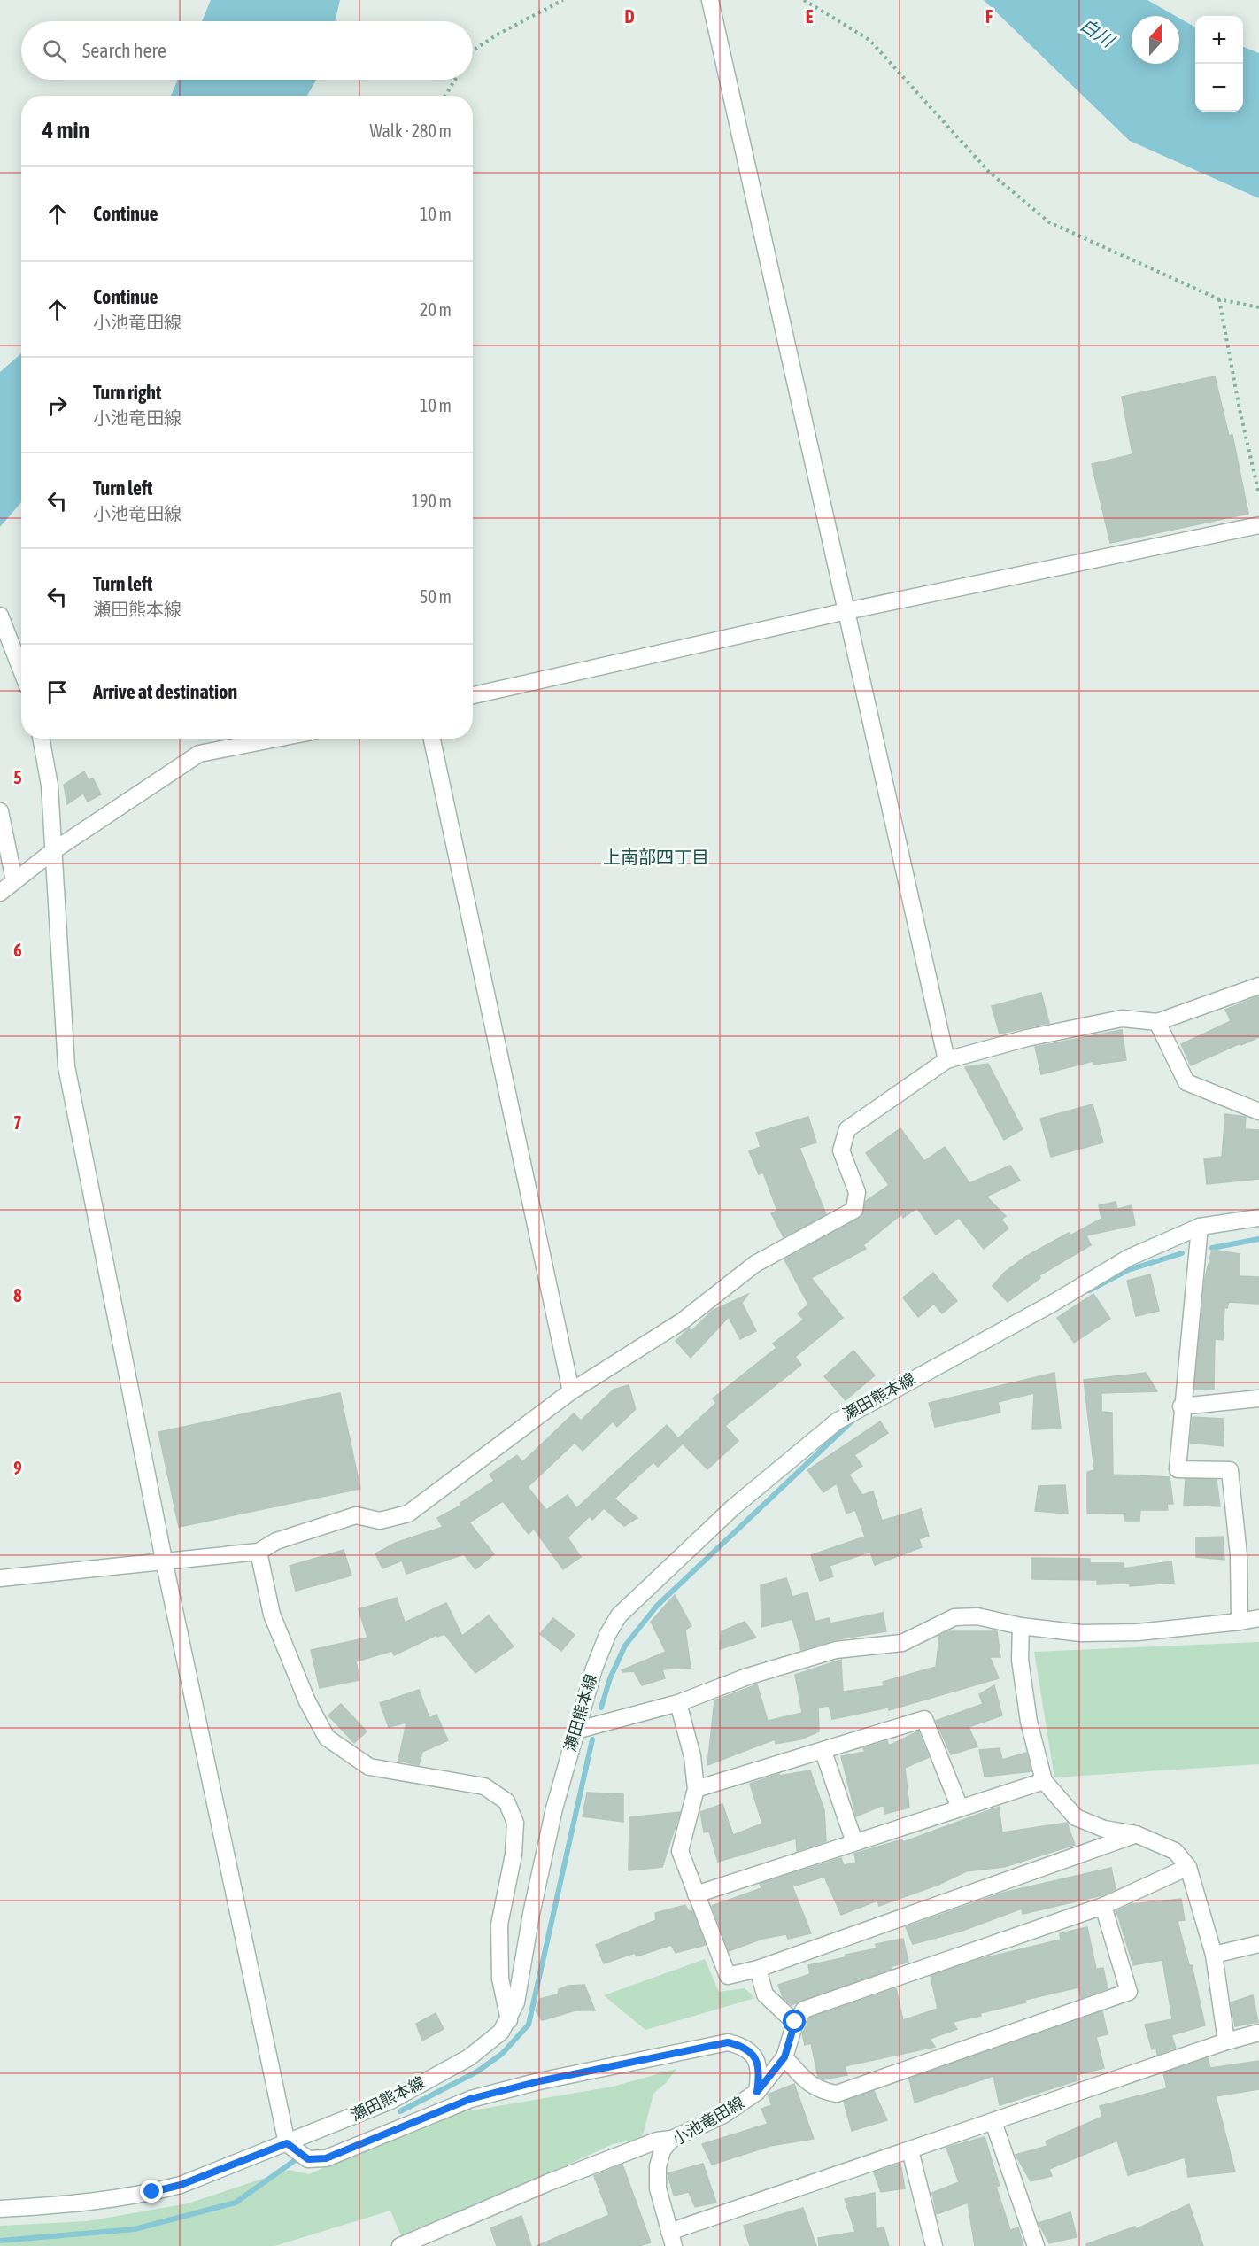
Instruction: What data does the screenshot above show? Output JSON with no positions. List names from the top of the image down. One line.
{"streets":{"street":["瀬田熊本線","小池竜田線"]},"crossings":[["瀬田熊本線","小池竜田線"]],"districts":["上南部四丁目"],"water":["白川"],"north":"top","page":{"map_buttons":["+","−"],"search":"Search here","heading":["4 min","Walk · 280 m"],"list":[["Continue","10 m"],["Continue","小池竜田線","20 m"],["Turn right","小池竜田線","10 m"],["Turn left","小池竜田線","190 m"],["Turn left","瀬田熊本線","50 m"],"Arrive at destination"]},"grid":{"columns":["D","E","F"],"rows":["5","6","7","8","9"]}}
